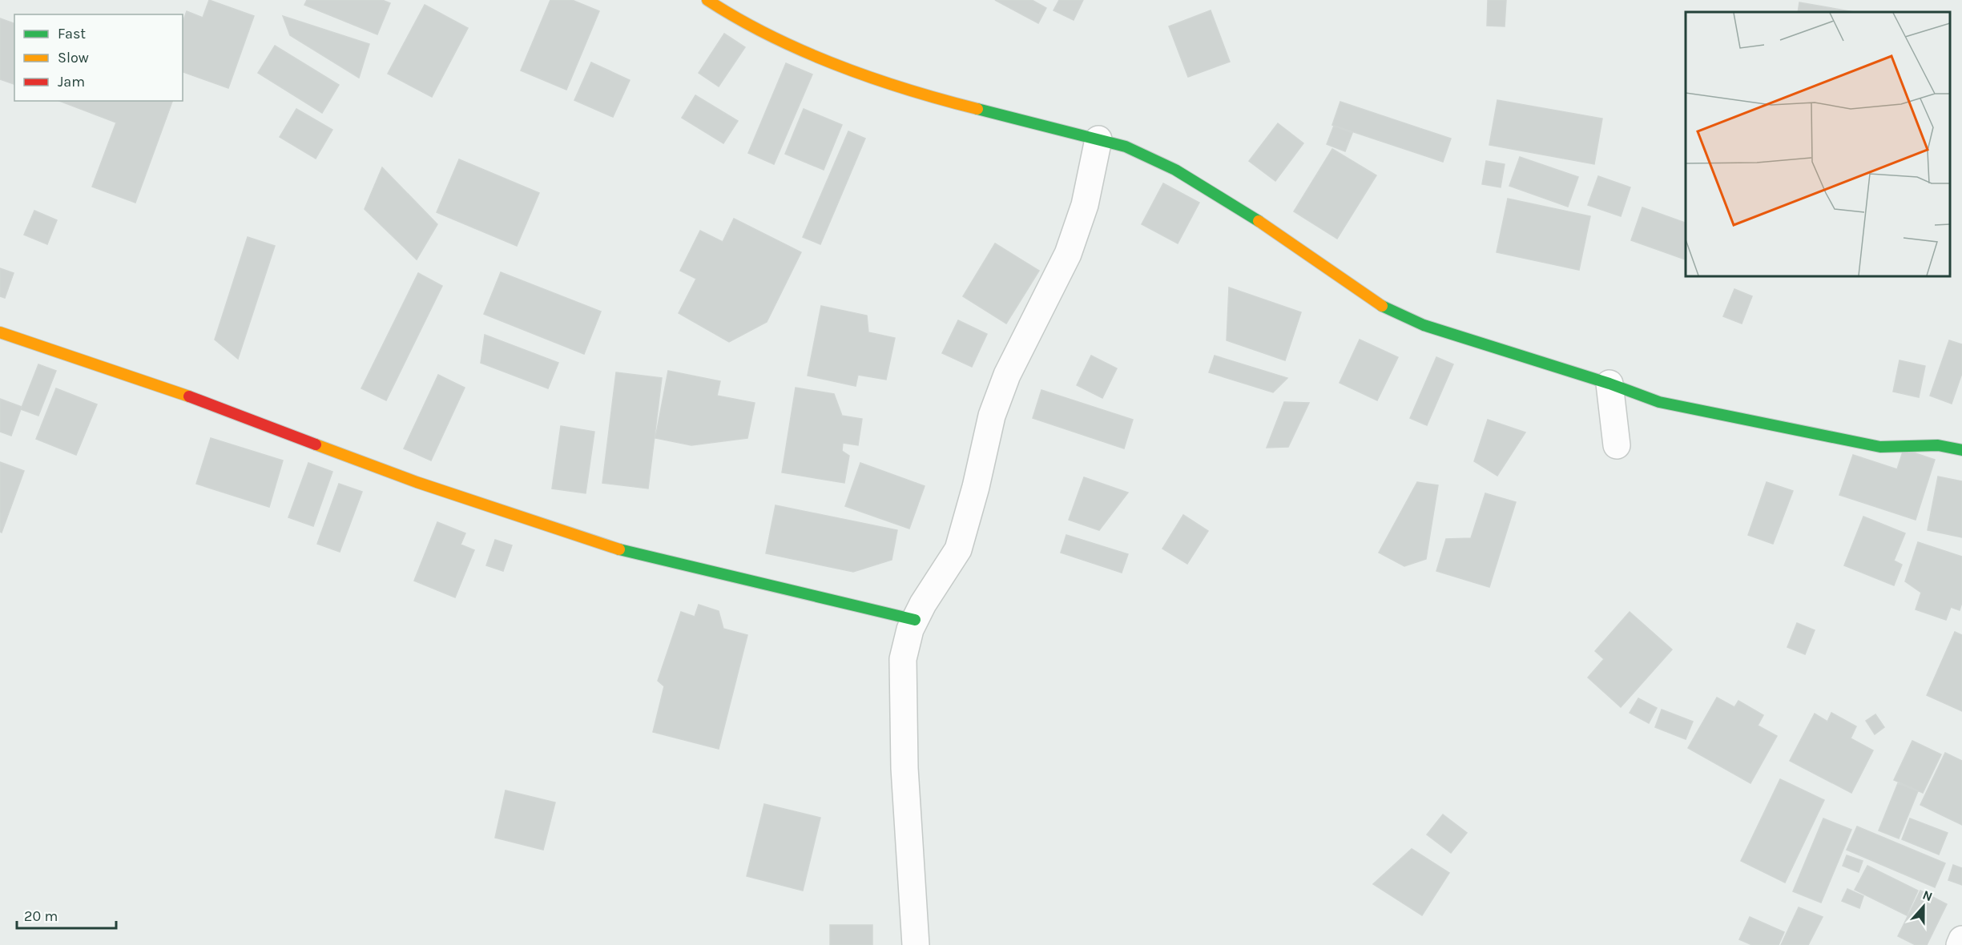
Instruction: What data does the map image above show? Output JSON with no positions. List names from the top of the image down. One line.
{"legend":["Fast","Slow","Jam"],"scale_bar":"20 m","north":"top"}
